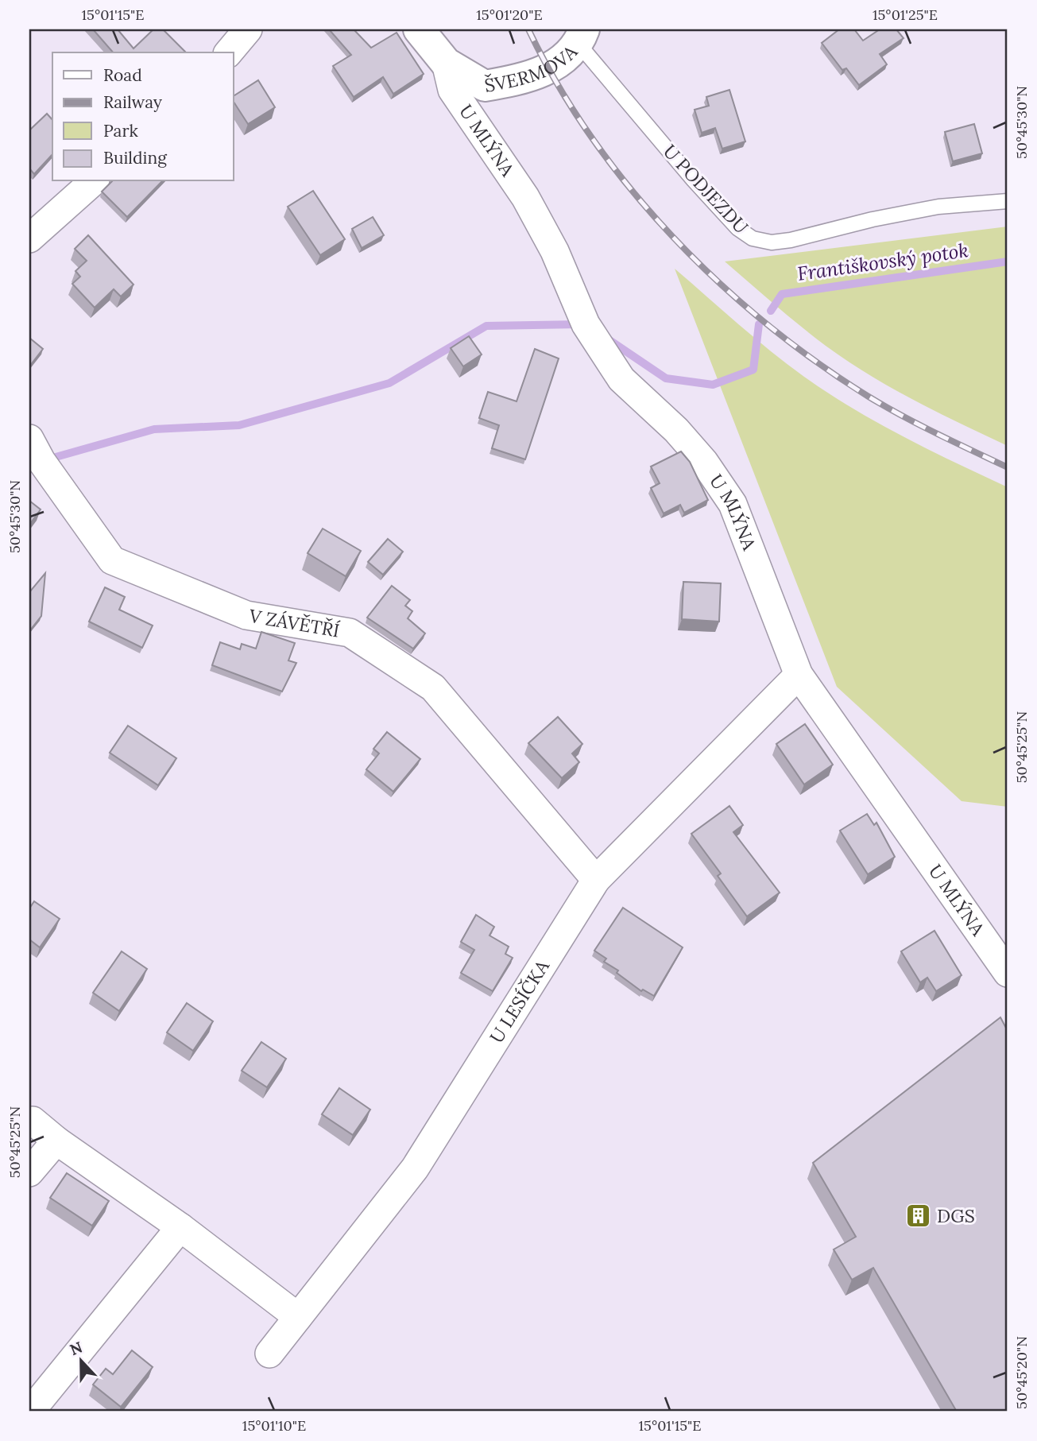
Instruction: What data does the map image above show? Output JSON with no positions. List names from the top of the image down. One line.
{"streets":{"street":["ŠVERMOVA","U MLÝNA","V ZÁVĚTŘÍ","U LESÍČKA"],"lane":["U PODJEZDU"]},"crossings":[["ŠVERMOVA","U MLÝNA"],["ŠVERMOVA","U PODJEZDU"],["U MLÝNA","U LESÍČKA"],["V ZÁVĚTŘÍ","U LESÍČKA"]],"water":["Františkovský potok"],"places":{"building":["DGS"]},"legend":["Road","Railway","Park","Building"],"north":"top","coordinates":["15°01'15\"E","15°01'20\"E","15°01'25\"E","50°45'30\"N","50°45'25\"N","50°45'20\"N","15°01'10\"E"]}
